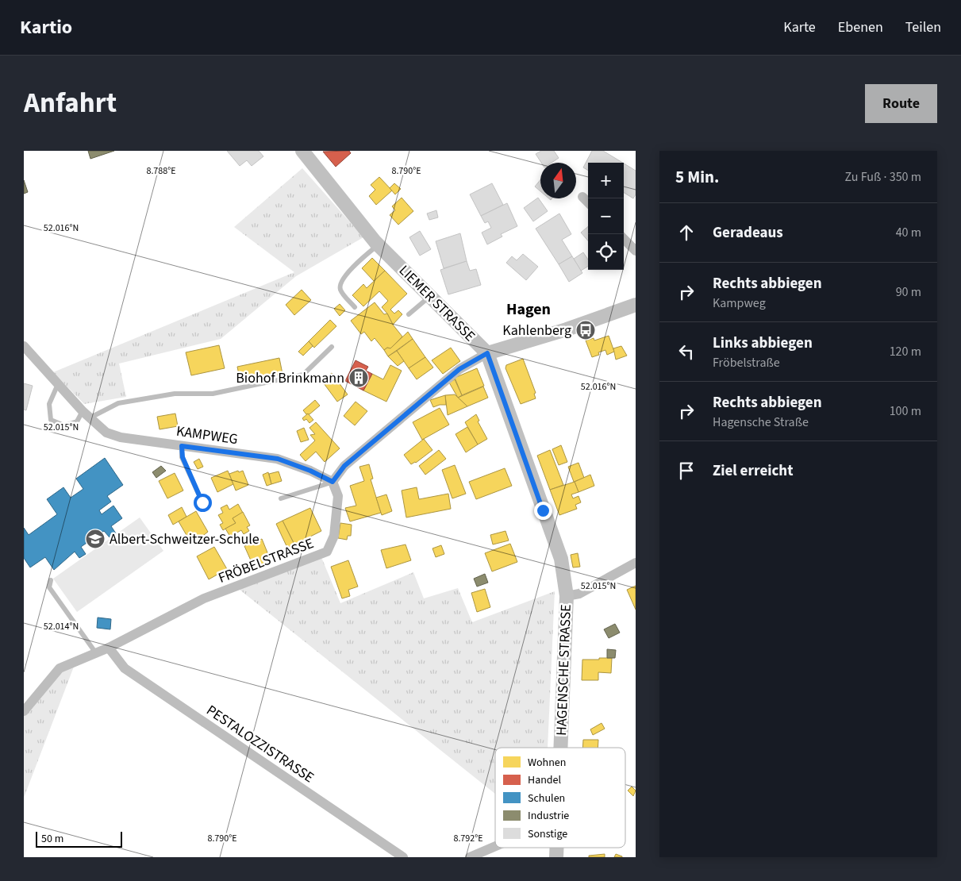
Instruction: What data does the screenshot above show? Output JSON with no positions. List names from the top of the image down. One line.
{"streets":{"street":["LIEMER STRASSE","KAMPWEG","FRÖBELSTRASSE","HAGENSCHE STRASSE","PESTALOZZISTRASSE"]},"crossings":[["LIEMER STRASSE","HAGENSCHE STRASSE"],["KAMPWEG","FRÖBELSTRASSE"],["FRÖBELSTRASSE","PESTALOZZISTRASSE"]],"districts":["Hagen"],"places":{"bus stop":["Kahlenberg"],"building":["Biohof Brinkmann"],"school or university":["Albert-Schweitzer-Schule"]},"legend":["Wohnen","Handel","Schulen","Industrie","Sonstige"],"scale_bar":"50 m","north":"top","page":{"header":"Kartio","nav":["Karte","Ebenen","Teilen"],"title":"Anfahrt","buttons":"Route","heading":["5 Min.","Zu Fuß · 350 m"],"map_buttons":["+","−"],"list":[["Geradeaus","40 m"],["Rechts abbiegen","Kampweg","90 m"],["Links abbiegen","Fröbelstraße","120 m"],["Rechts abbiegen","Hagensche Straße","100 m"],"Ziel erreicht"],"scale":"50 m"},"coordinates":["8.788°E","8.790°E","52.016°N","52.015°N","52.014°N","8.792°E"]}
